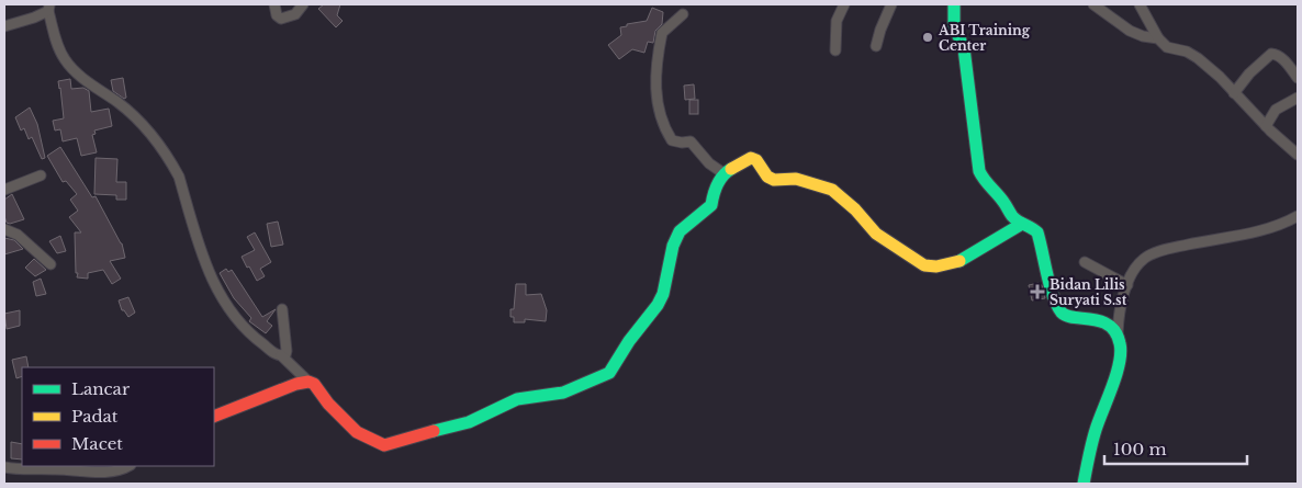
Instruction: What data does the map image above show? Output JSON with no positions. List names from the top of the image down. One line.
{"places":{"other":["ABI Training Center"],"health":["Bidan Lilis Suryati S.st"]},"legend":["Lancar","Padat","Macet"],"scale_bar":"100 m"}
